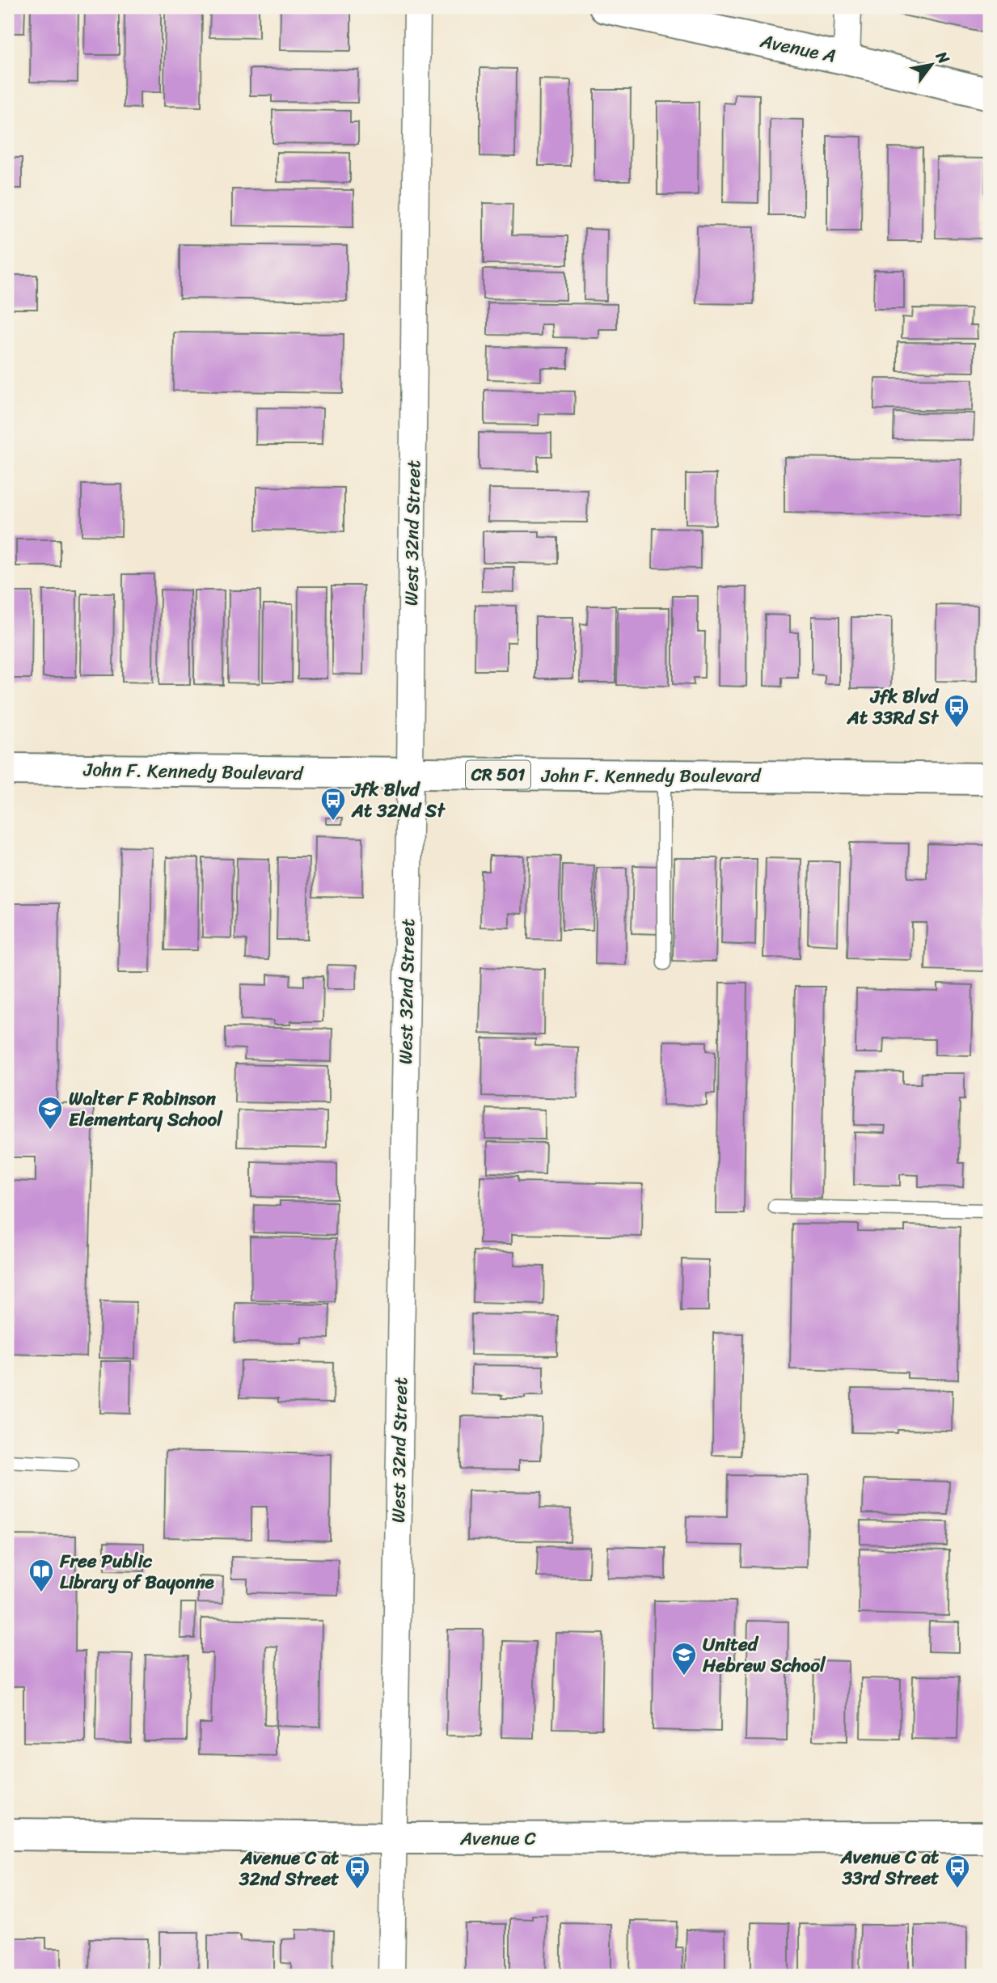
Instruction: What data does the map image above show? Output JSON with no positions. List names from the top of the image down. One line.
{"streets":{"main road":["Avenue A","John F. Kennedy Boulevard","CR 501","Avenue C"],"street":["West 32nd Street"]},"crossings":[["West 32nd Street","John F. Kennedy Boulevard"],["West 32nd Street","Avenue C"]],"places":{"bus stop":["Jfk Blvd At 33Rd St","Jfk Blvd At 32Nd St","Avenue C at 33rd Street","Avenue C at 32nd Street"],"school or university":["Walter F Robinson Elementary School","United Hebrew School"],"library":["Free Public Library of Bayonne"]},"north":"top right"}
